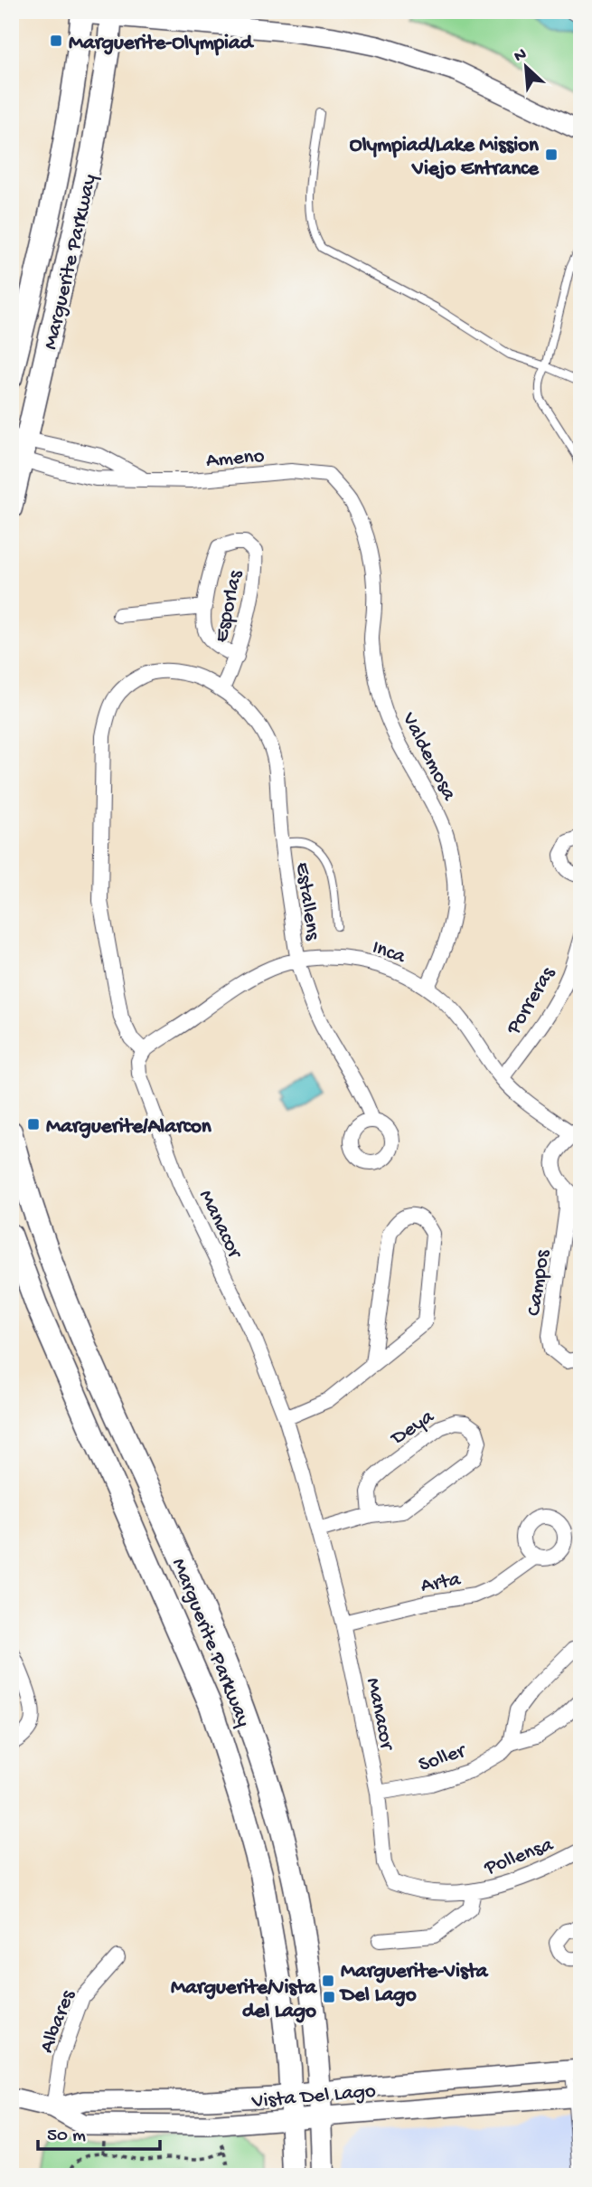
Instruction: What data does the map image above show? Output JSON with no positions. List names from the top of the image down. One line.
{"streets":{"main road":["Marguerite Parkway"],"street":["Ameno","Esporlas","Valdemosa","Estallens","Inca","Porreras","Manacor","Campos","Deya","Arta","Soller","Pollensa","Albares","Vista Del Lago"]},"crossings":[["Marguerite Parkway","Ameno"],["Marguerite Parkway","Vista Del Lago"],["Ameno","Valdemosa"],["Esporlas","Estallens"],["Valdemosa","Inca"],["Estallens","Inca"],["Inca","Porreras"],["Inca","Manacor"],["Inca","Campos"],["Manacor","Deya"],["Manacor","Arta"],["Manacor","Soller"],["Manacor","Pollensa"],["Albares","Vista Del Lago"]],"places":{"transit":["Marguerite-Olympiad","Olympiad/Lake Mission Viejo Entrance","Marguerite/Alarcon","Marguerite-Vista Del Lago","Marguerite/Vista del Lago"]},"scale_bar":"50 m","north":"top left"}
